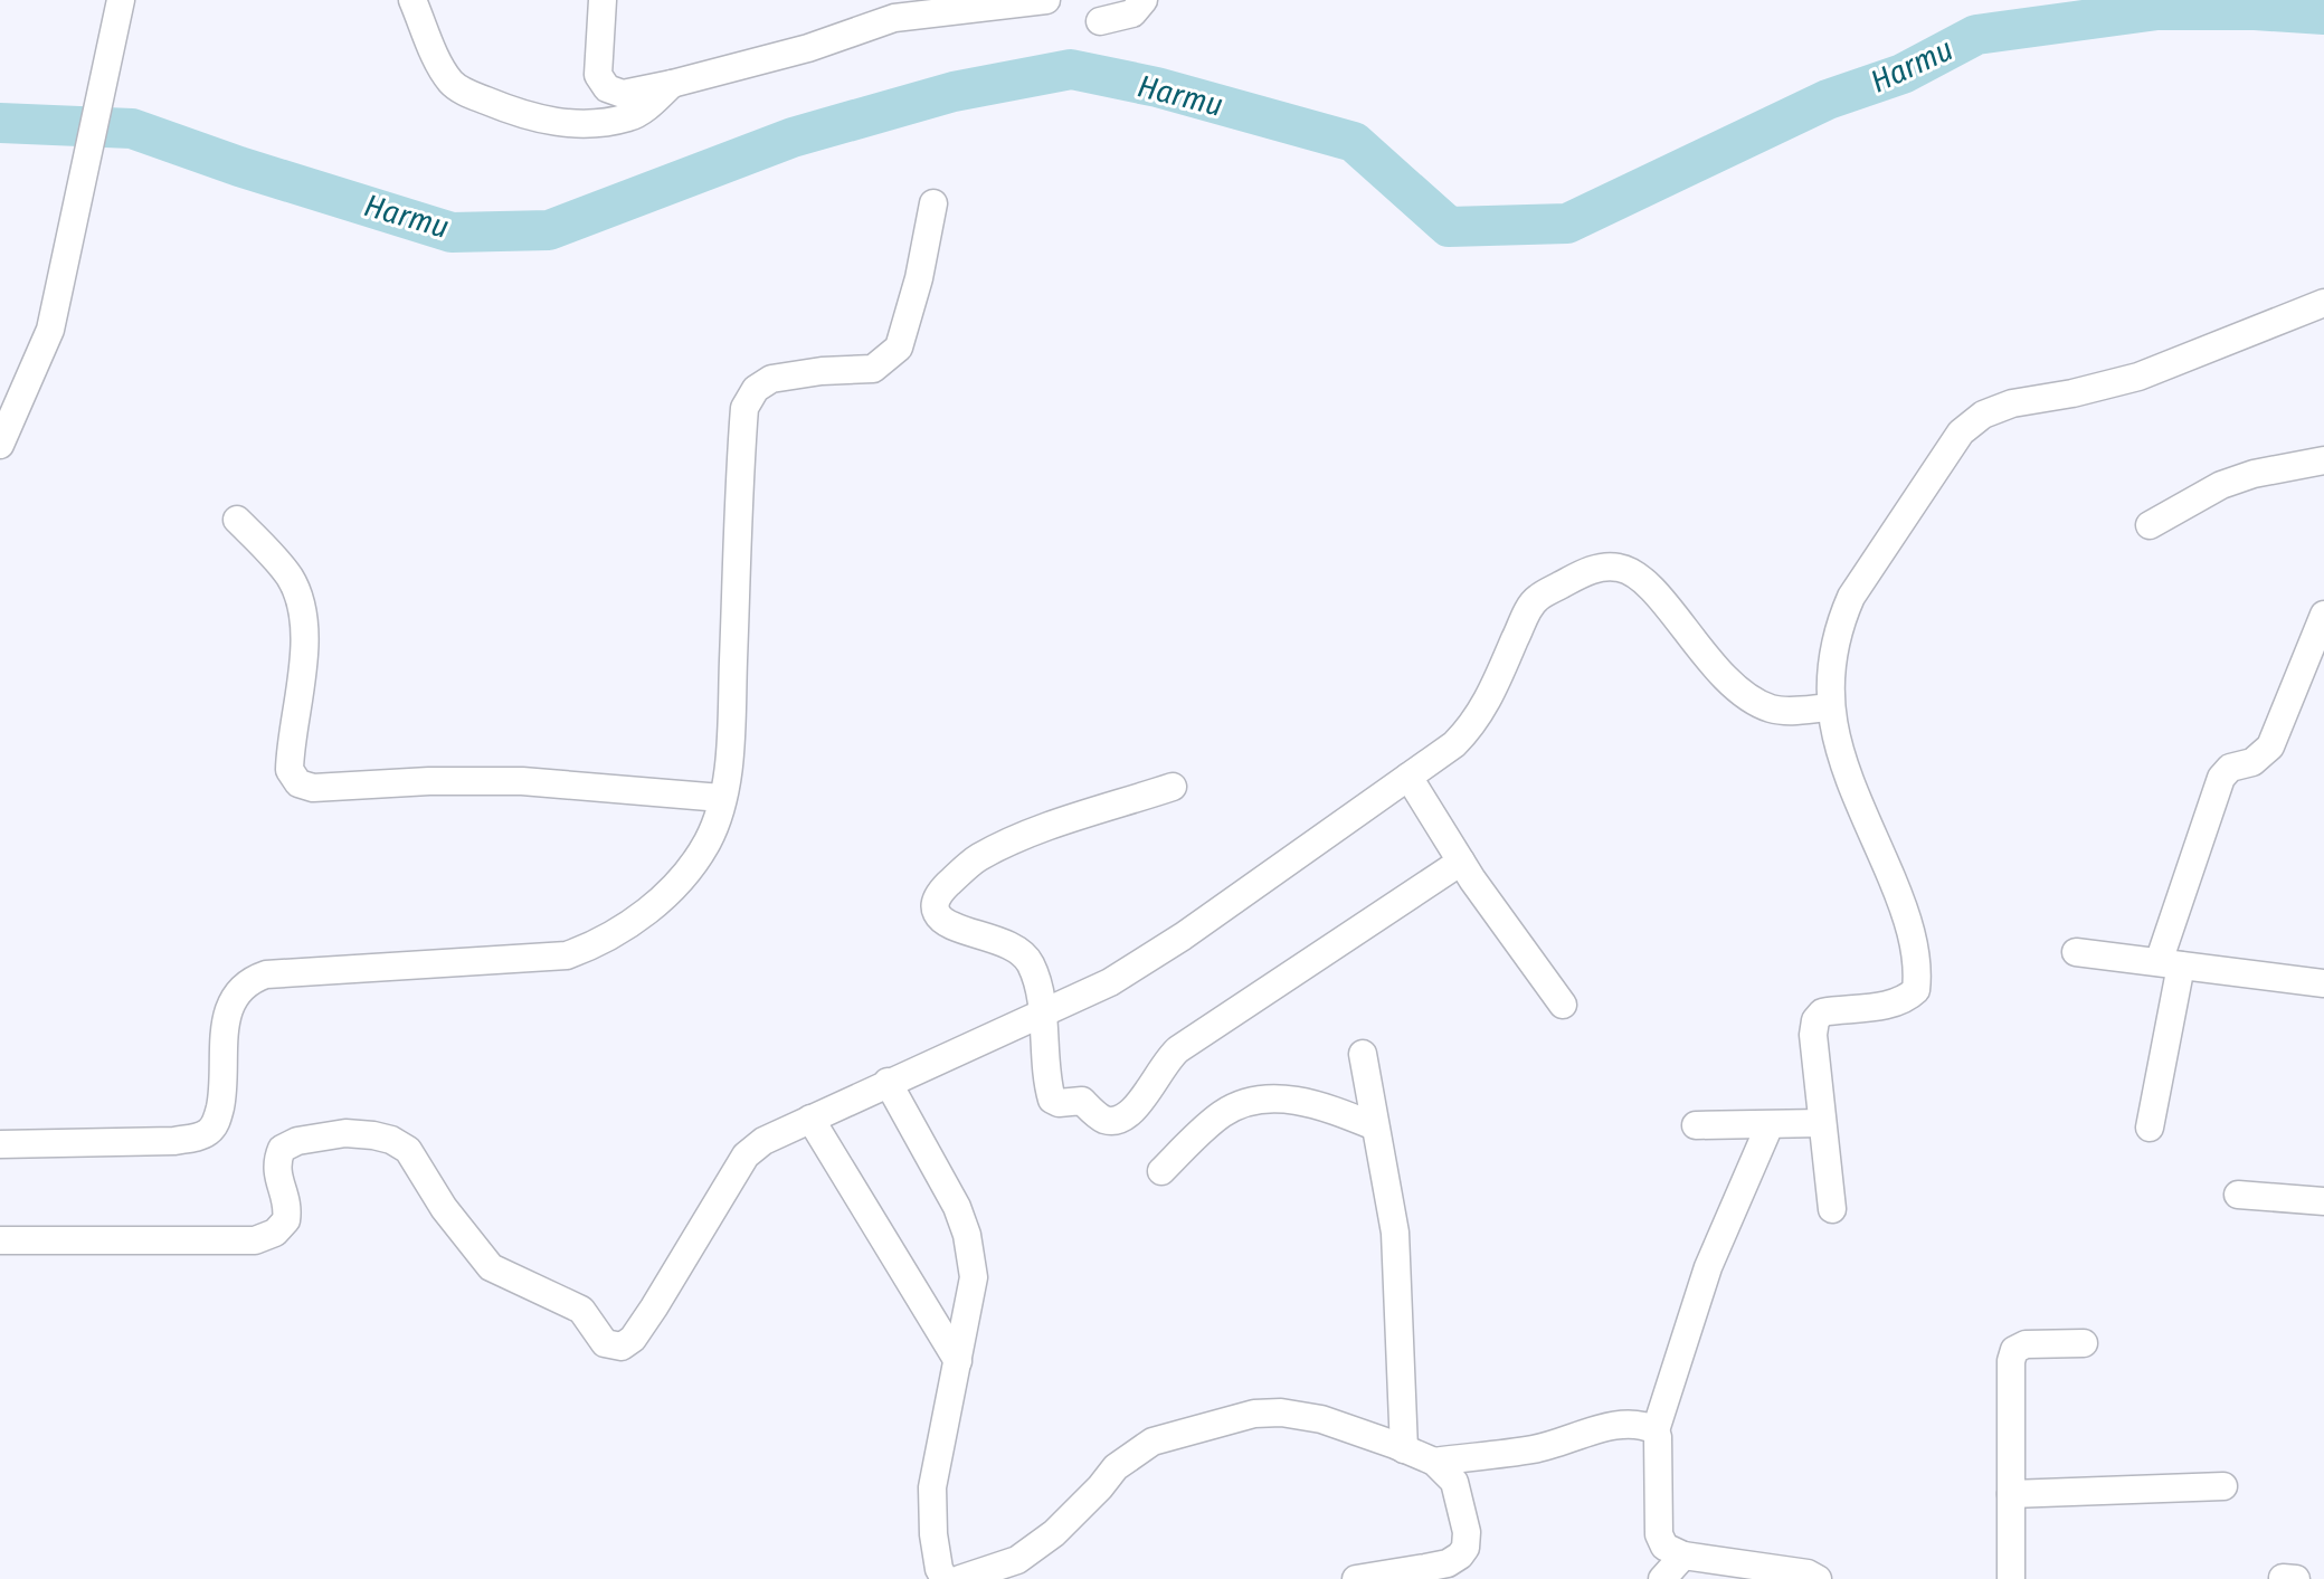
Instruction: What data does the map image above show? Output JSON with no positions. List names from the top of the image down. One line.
{"water":["Harmu"]}
